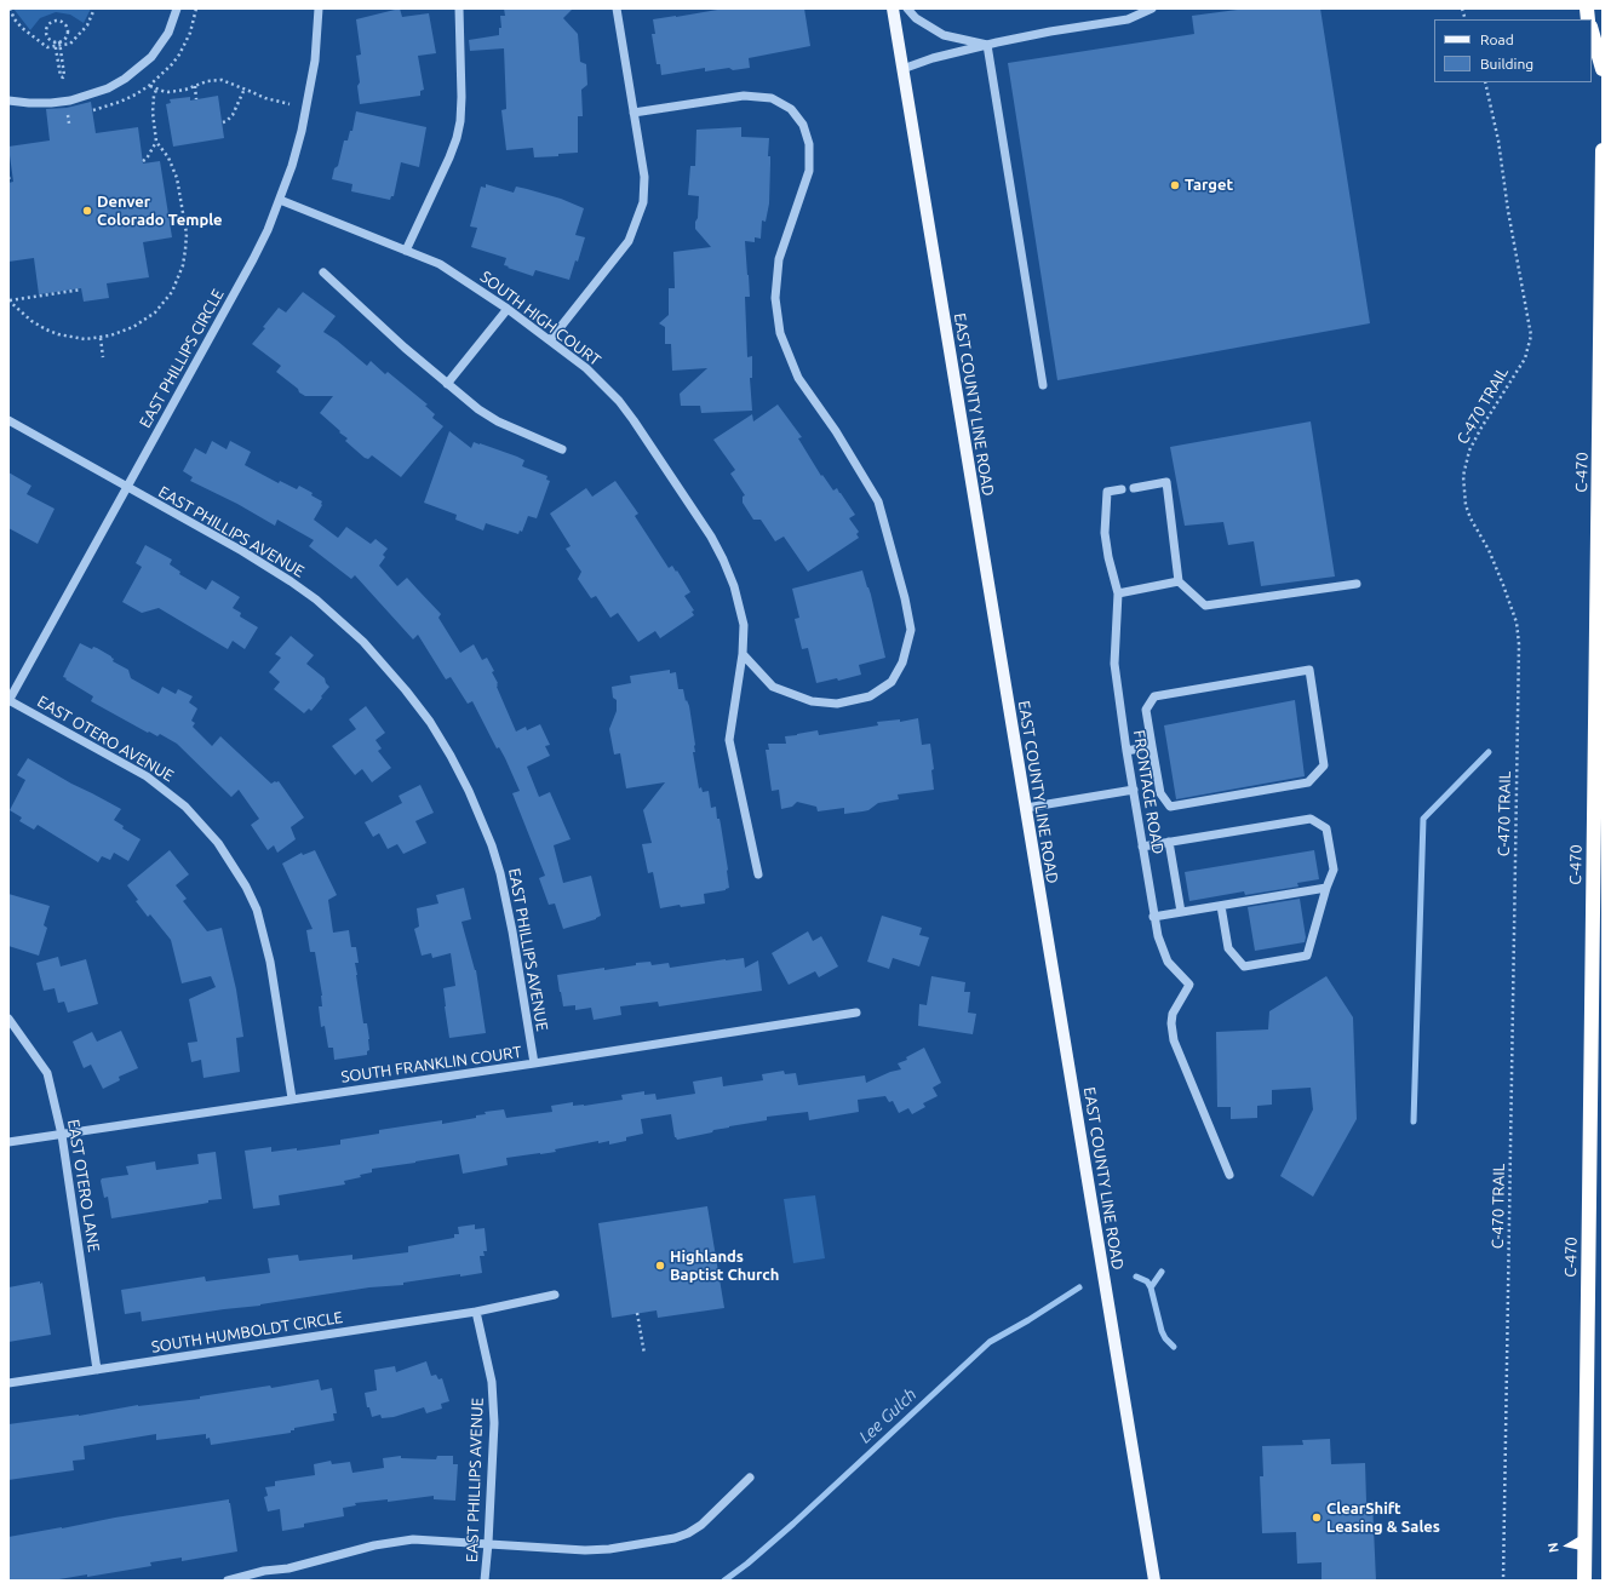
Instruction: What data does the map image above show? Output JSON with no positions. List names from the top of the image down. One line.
{"streets":{"highway":["C-470"],"main road":["EAST COUNTY LINE ROAD"],"street":["SOUTH HIGH COURT","EAST PHILLIPS CIRCLE","EAST PHILLIPS AVENUE","EAST OTERO AVENUE","FRONTAGE ROAD","SOUTH FRANKLIN COURT","EAST OTERO LANE","SOUTH HUMBOLDT CIRCLE"],"path":["C-470 TRAIL"]},"crossings":[["SOUTH HIGH COURT","EAST PHILLIPS CIRCLE"],["EAST PHILLIPS CIRCLE","EAST PHILLIPS AVENUE"],["EAST PHILLIPS CIRCLE","EAST OTERO AVENUE"],["EAST PHILLIPS AVENUE","SOUTH FRANKLIN COURT"],["EAST PHILLIPS AVENUE","SOUTH HUMBOLDT CIRCLE"],["EAST OTERO AVENUE","SOUTH FRANKLIN COURT"],["SOUTH FRANKLIN COURT","EAST OTERO LANE"],["EAST OTERO LANE","SOUTH HUMBOLDT CIRCLE"]],"water":["Lee Gulch"],"places":["Target","Denver Colorado Temple","Highlands Baptist Church","ClearShift Leasing & Sales"],"legend":["Road","Building"],"north":"left"}
